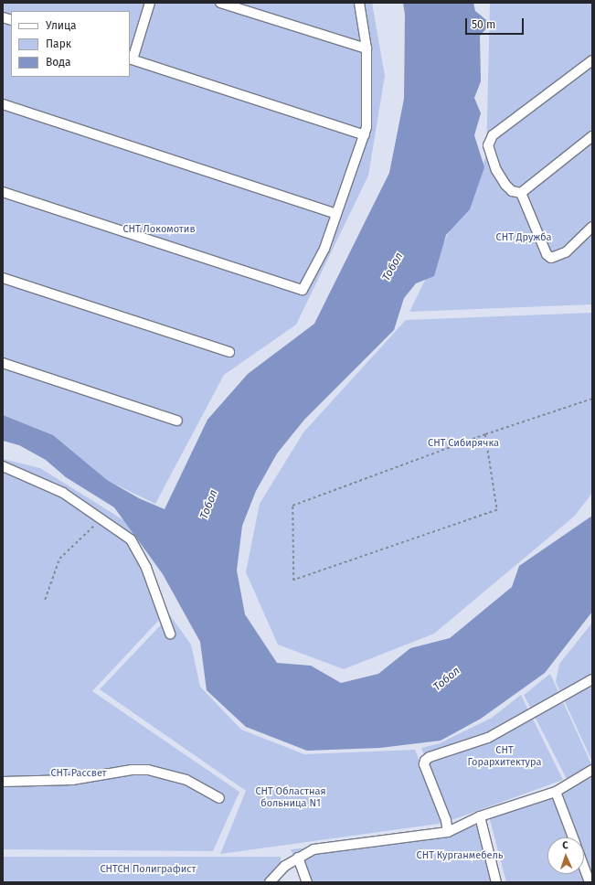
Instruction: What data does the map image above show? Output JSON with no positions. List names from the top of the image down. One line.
{"water":["Тобол"],"parks":["СНТ Локомотив","СНТ Дружба","СНТ Сибирячка","СНТ Горархитектура","СНТ Рассвет","СНТ Областная больница N1","СНТ Курганмебель","СНТСН Полиграфист"],"legend":["Улица","Парк","Вода"],"scale_bar":"50 m","north":"top"}
